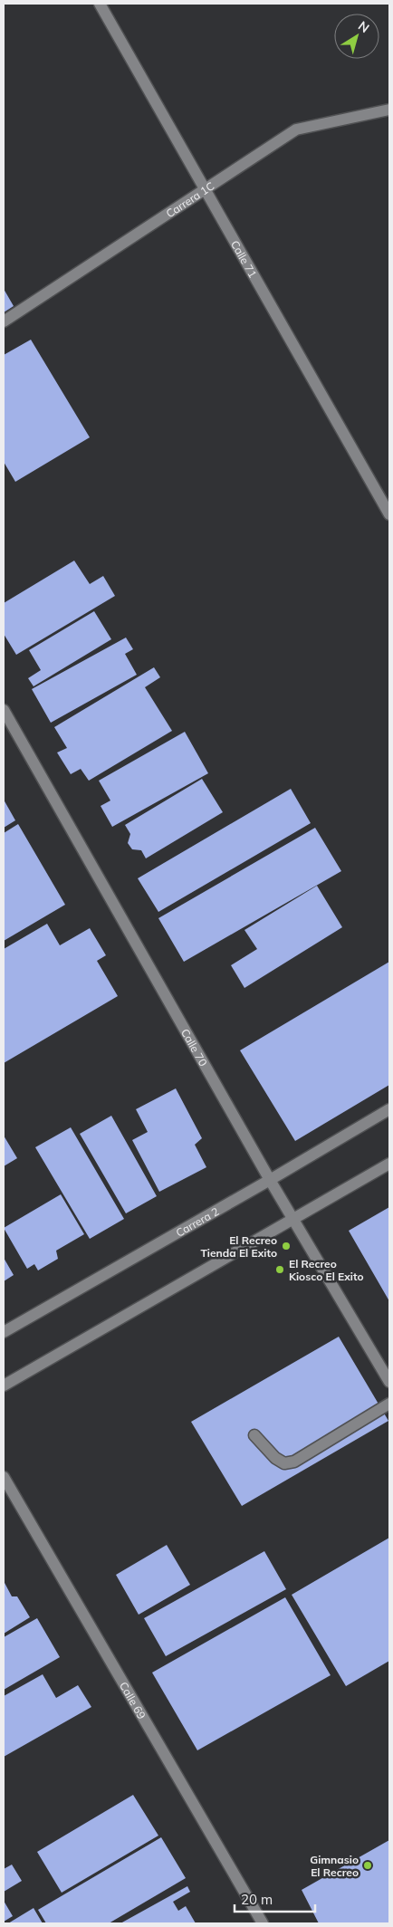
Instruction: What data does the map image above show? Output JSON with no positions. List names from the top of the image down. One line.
{"streets":{"street":["Carrera 1C","Calle 71","Calle 70","Carrera 2","Calle 69"]},"crossings":[["Carrera 1C","Calle 71"],["Calle 70","Carrera 2"]],"places":["El Recreo Tienda El Exito","El Recreo Kiosco El Exito","Gimnasio El Recreo"],"scale_bar":"20 m","north":"top right"}
